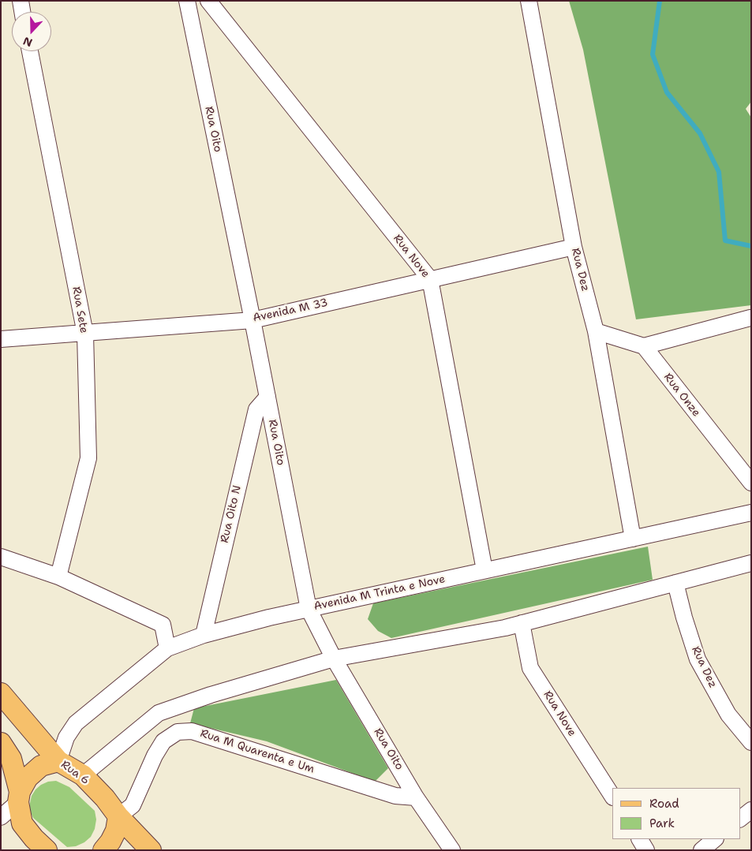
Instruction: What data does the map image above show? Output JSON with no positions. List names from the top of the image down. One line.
{"streets":{"main road":["Rua 6"],"street":["Rua Oito","Rua Nove","Rua Dez","Rua Sete","Avenida M 33","Rua Onze","Rua Oito N","Avenida M Trinta e Nove","Rua M Quarenta e Um"]},"crossings":[["Rua Oito","Avenida M 33"],["Rua Oito","Rua Oito N"],["Rua Oito","Avenida M Trinta e Nove"],["Rua Oito","Rua M Quarenta e Um"],["Rua Nove","Avenida M 33"],["Rua Nove","Avenida M Trinta e Nove"],["Rua Dez","Avenida M 33"],["Rua Dez","Avenida M Trinta e Nove"],["Rua Sete","Avenida M 33"],["Rua Oito N","Avenida M Trinta e Nove"],["Avenida M Trinta e Nove","Rua 6"],["Rua M Quarenta e Um","Rua 6"]],"legend":["Road","Park"],"north":"bottom"}
